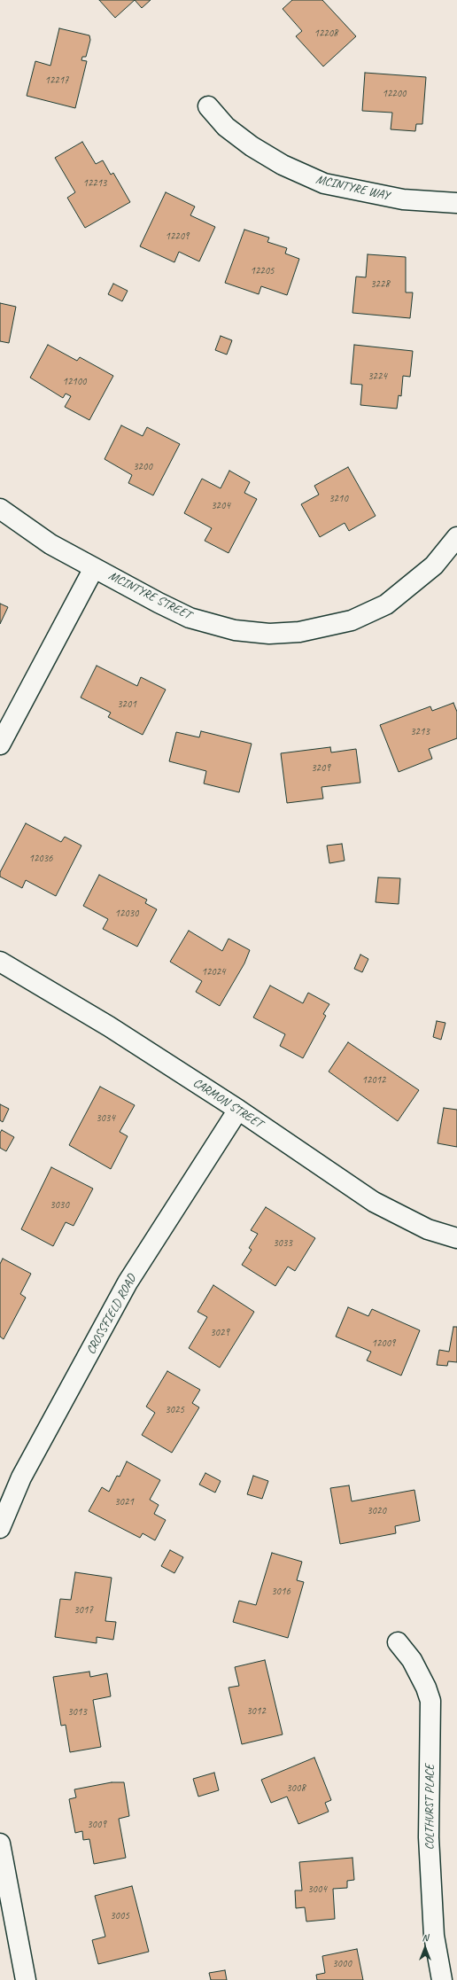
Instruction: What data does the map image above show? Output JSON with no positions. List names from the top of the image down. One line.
{"streets":{"street":["MCINTYRE WAY","MCINTYRE STREET","CARMON STREET","CROSSFIELD ROAD","COLTHURST PLACE"]},"crossings":[["CARMON STREET","CROSSFIELD ROAD"]],"house_numbers":["12208","12217","12200","12213","12209","12205","3228","3224","12100","3200","3210","3204","3201","3213","3209","12036","12030","12024","12012","3034","3030","3033","3029","12009","3025","3021","3020","3016","3017","3012","3013","3008","3009","3004","3005","3000"],"north":"top"}
